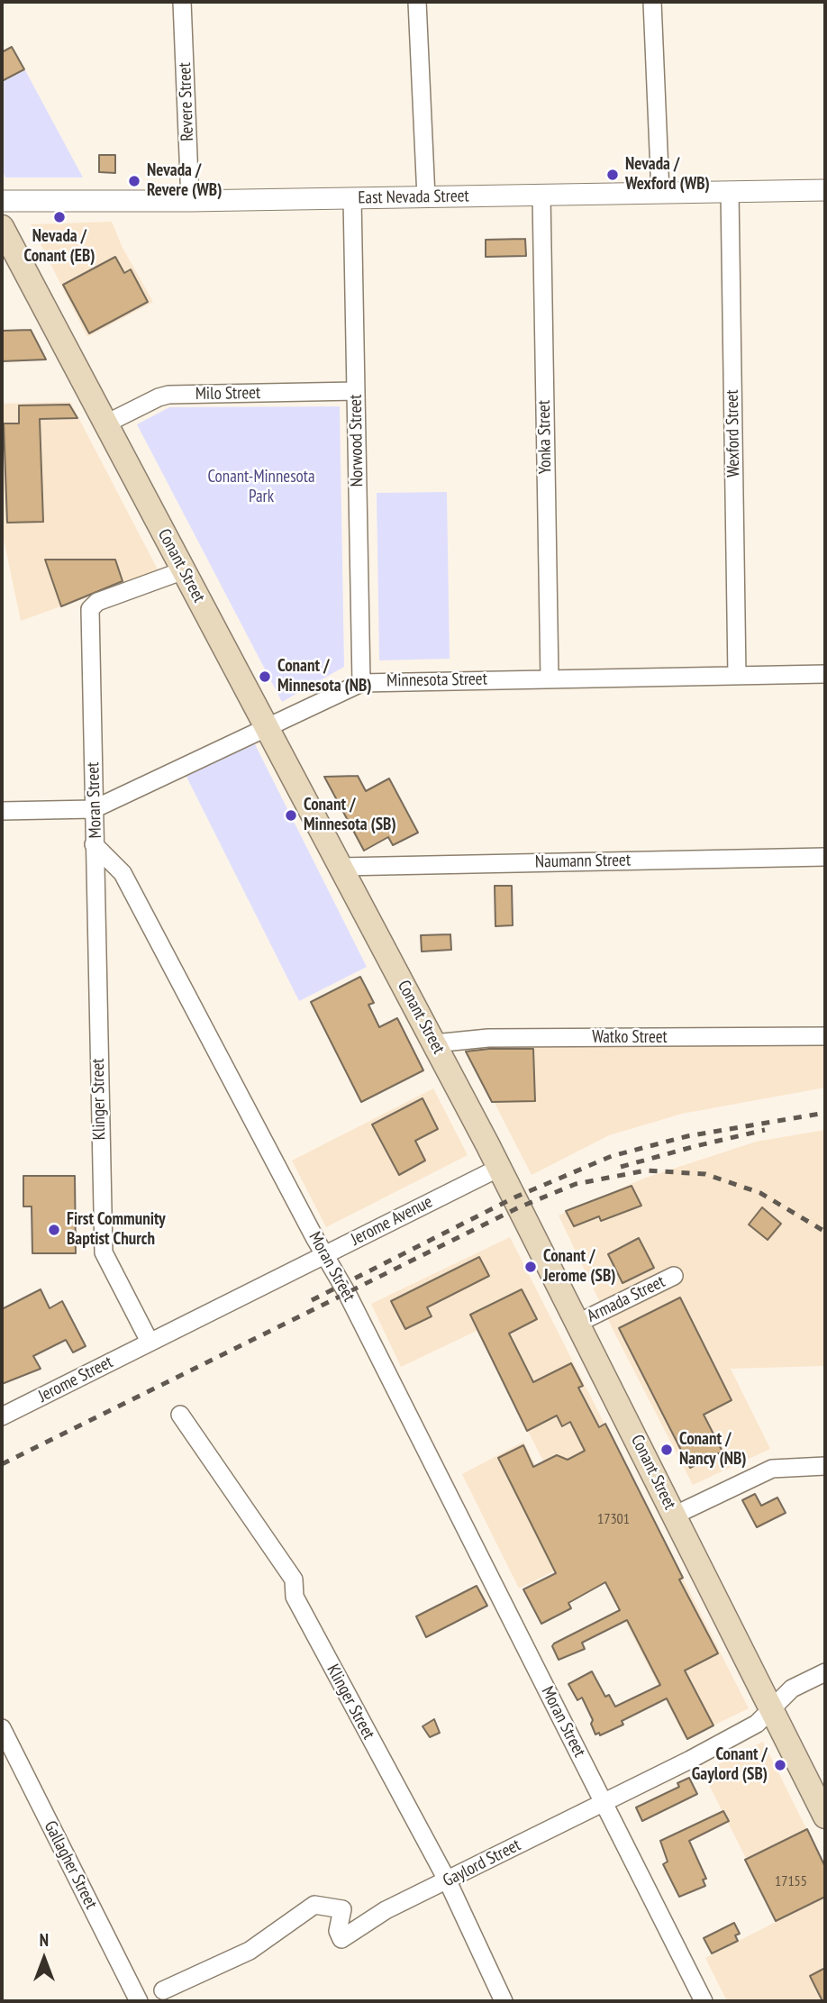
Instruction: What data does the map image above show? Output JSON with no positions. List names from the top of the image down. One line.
{"streets":{"main road":["Conant Street"],"street":["Revere Street","East Nevada Street","Milo Street","Wexford Street","Yonka Street","Norwood Street","Minnesota Street","Moran Street","Naumann Street","Watko Street","Klinger Street","Jerome Avenue","Armada Street","Jerome Street","Gaylord Street","Gallagher Street"]},"crossings":[["Revere Street","East Nevada Street"],["East Nevada Street","Wexford Street"],["East Nevada Street","Yonka Street"],["East Nevada Street","Norwood Street"],["Milo Street","Norwood Street"],["Milo Street","Conant Street"],["Wexford Street","Minnesota Street"],["Yonka Street","Minnesota Street"],["Norwood Street","Minnesota Street"],["Conant Street","Minnesota Street"],["Conant Street","Moran Street"],["Conant Street","Naumann Street"],["Conant Street","Watko Street"],["Conant Street","Jerome Avenue"],["Conant Street","Armada Street"],["Conant Street","Gaylord Street"],["Minnesota Street","Moran Street"],["Moran Street","Klinger Street"],["Moran Street","Jerome Avenue"],["Moran Street","Gaylord Street"],["Klinger Street","Jerome Avenue"],["Klinger Street","Jerome Street"],["Klinger Street","Gaylord Street"],["Jerome Avenue","Jerome Street"]],"parks":["Conant-Minnesota Park"],"places":["Nevada / Wexford (WB)","Nevada / Revere (WB)","Nevada / Conant (EB)","Conant / Minnesota (NB)","Conant / Minnesota (SB)","First Community Baptist Church","Conant / Jerome (SB)","Conant / Nancy (NB)","Conant / Gaylord (SB)"],"house_numbers":["17301","17155"],"north":"top"}
